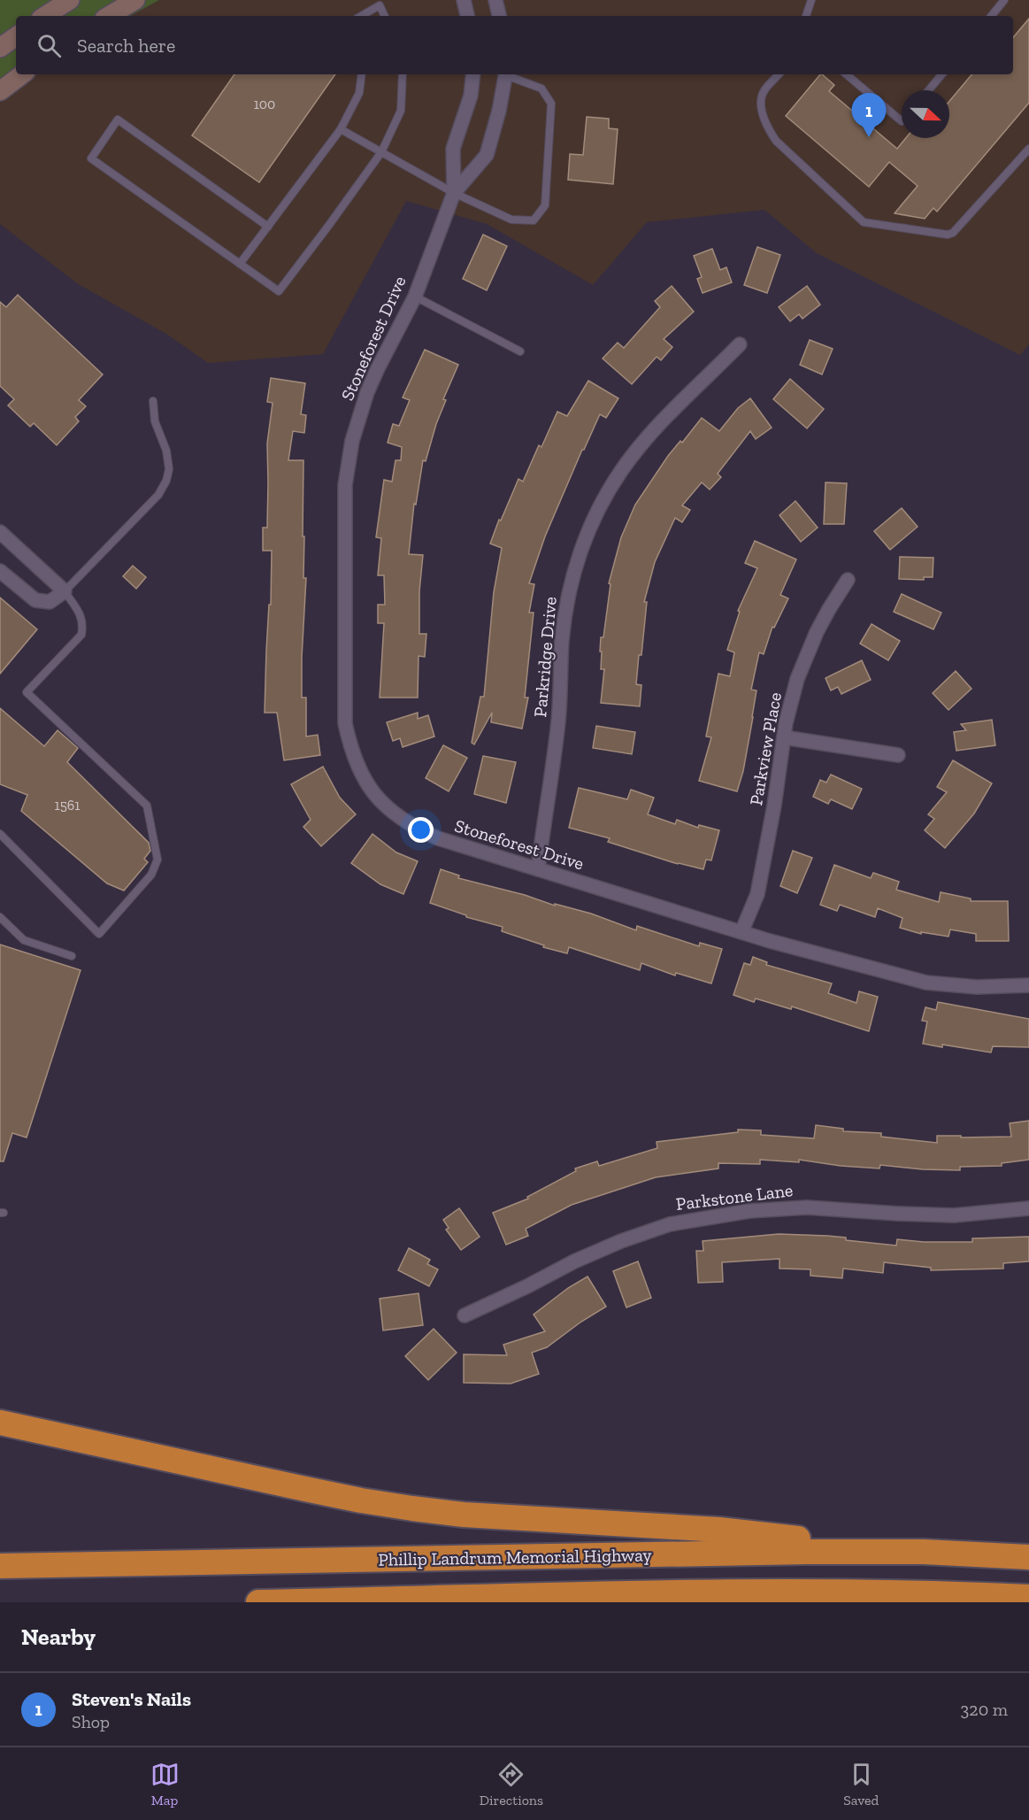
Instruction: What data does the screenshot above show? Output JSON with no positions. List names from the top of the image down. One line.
{"streets":{"highway":["Phillip Landrum Memorial Highway"],"street":["Stoneforest Drive","Parkridge Drive","Parkview Place","Parkstone Lane"]},"crossings":[["Stoneforest Drive","Parkridge Drive"],["Stoneforest Drive","Parkview Place"]],"house_numbers":["100","1561"],"north":"right","page":{"search":"Search here","pins":"1","heading":"Nearby","list":[{"mark":"1","name":"Steven's Nails","note":"Shop","value":"320 m"}],"nav":["Map","Directions","Saved"]}}
